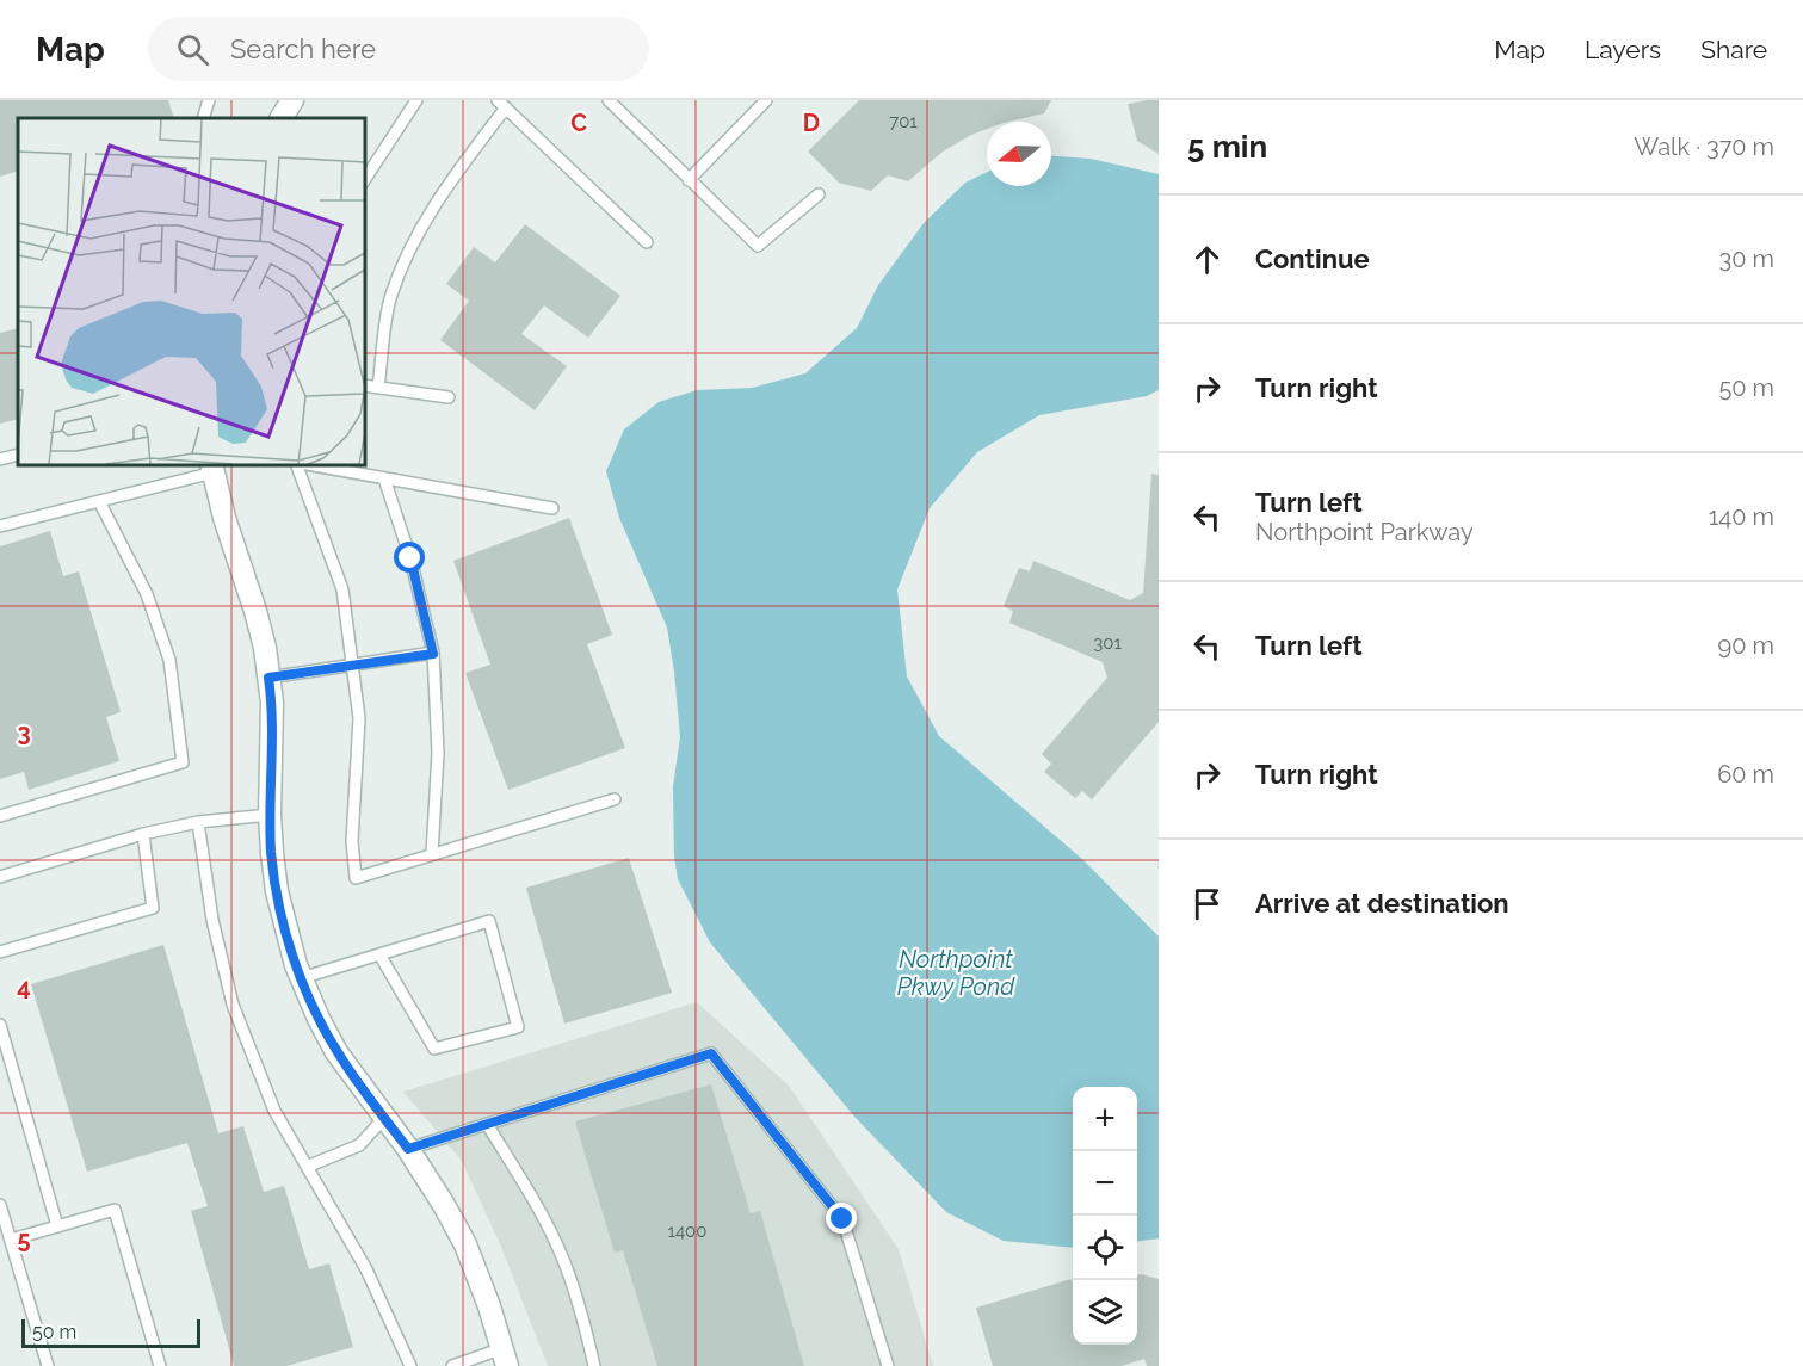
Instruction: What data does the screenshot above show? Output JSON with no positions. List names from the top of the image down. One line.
{"water":["Northpoint Pkwy Pond"],"house_numbers":["701","301","1400"],"scale_bar":"50 m","north":"left","page":{"header":"Map","search":"Search here","nav":["Map","Layers","Share"],"heading":["5 min","Walk · 370 m"],"list":[["Continue","30 m"],["Turn right","50 m"],["Turn left","Northpoint Parkway","140 m"],["Turn left","90 m"],["Turn right","60 m"],"Arrive at destination"],"map_buttons":["+","−"],"scale":"50 m"},"grid":{"columns":["C","D"],"rows":["3","4","5"]}}
